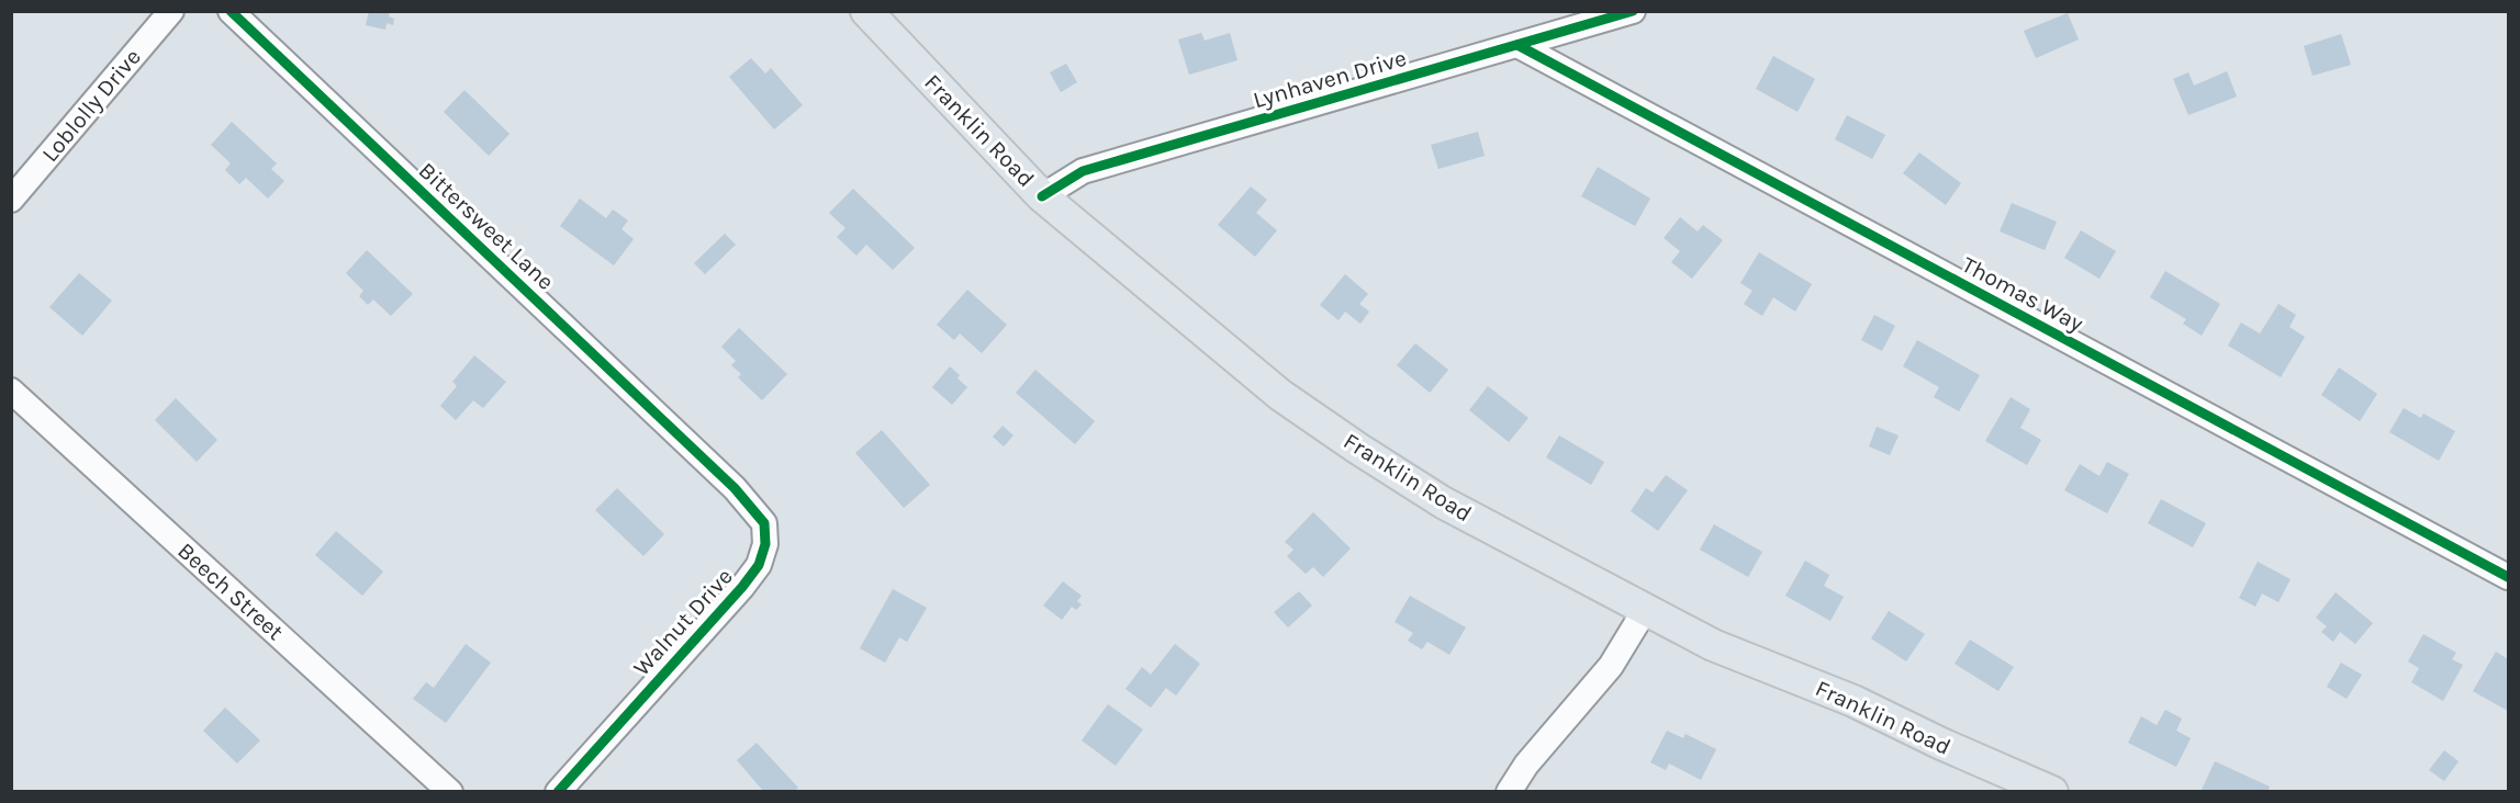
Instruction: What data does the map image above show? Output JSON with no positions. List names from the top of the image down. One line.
{"streets":{"main road":["Franklin Road"],"street":["Lynhaven Drive","Loblolly Drive","Bittersweet Lane","Thomas Way","Beech Street","Walnut Drive"]},"crossings":[["Lynhaven Drive","Franklin Road"],["Lynhaven Drive","Thomas Way"],["Bittersweet Lane","Walnut Drive"]]}
